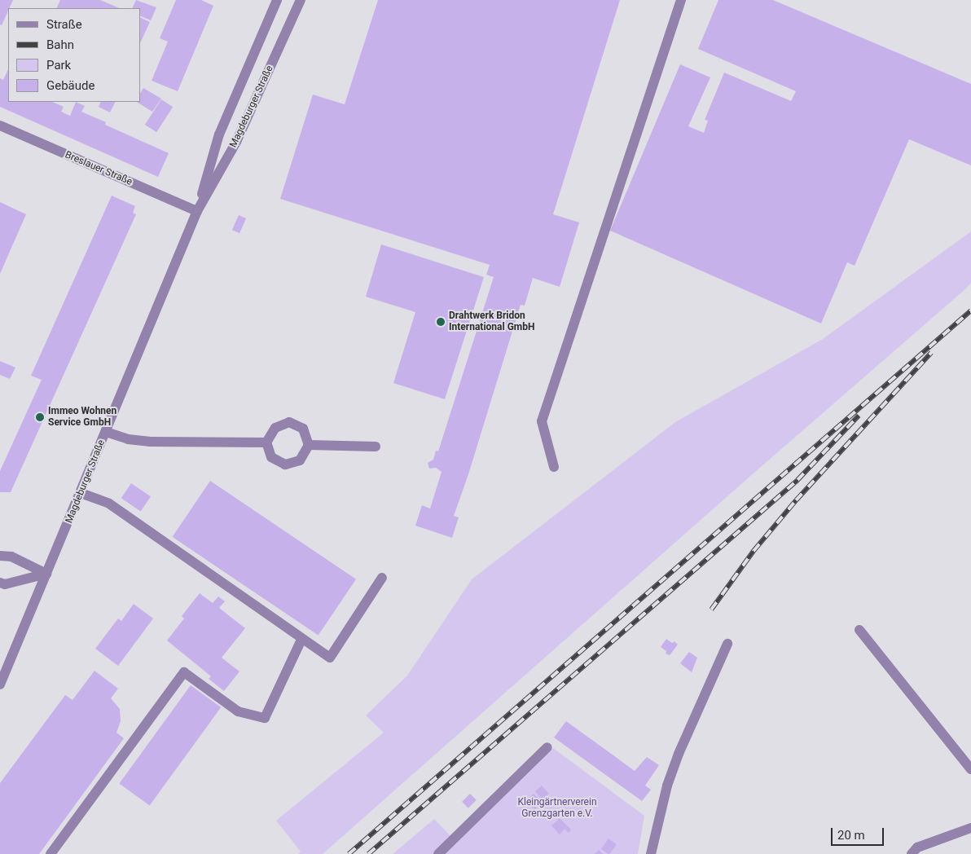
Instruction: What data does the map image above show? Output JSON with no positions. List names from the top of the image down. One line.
{"streets":{"street":["Magdeburger Straße","Breslauer Straße"]},"crossings":[["Magdeburger Straße","Breslauer Straße"]],"parks":["Kleingärtnerverein Grenzgarten e.V."],"places":["Drahtwerk Bridon International GmbH","Immeo Wohnen Service GmbH"],"legend":["Straße","Bahn","Park","Gebäude"],"scale_bar":"20 m"}
